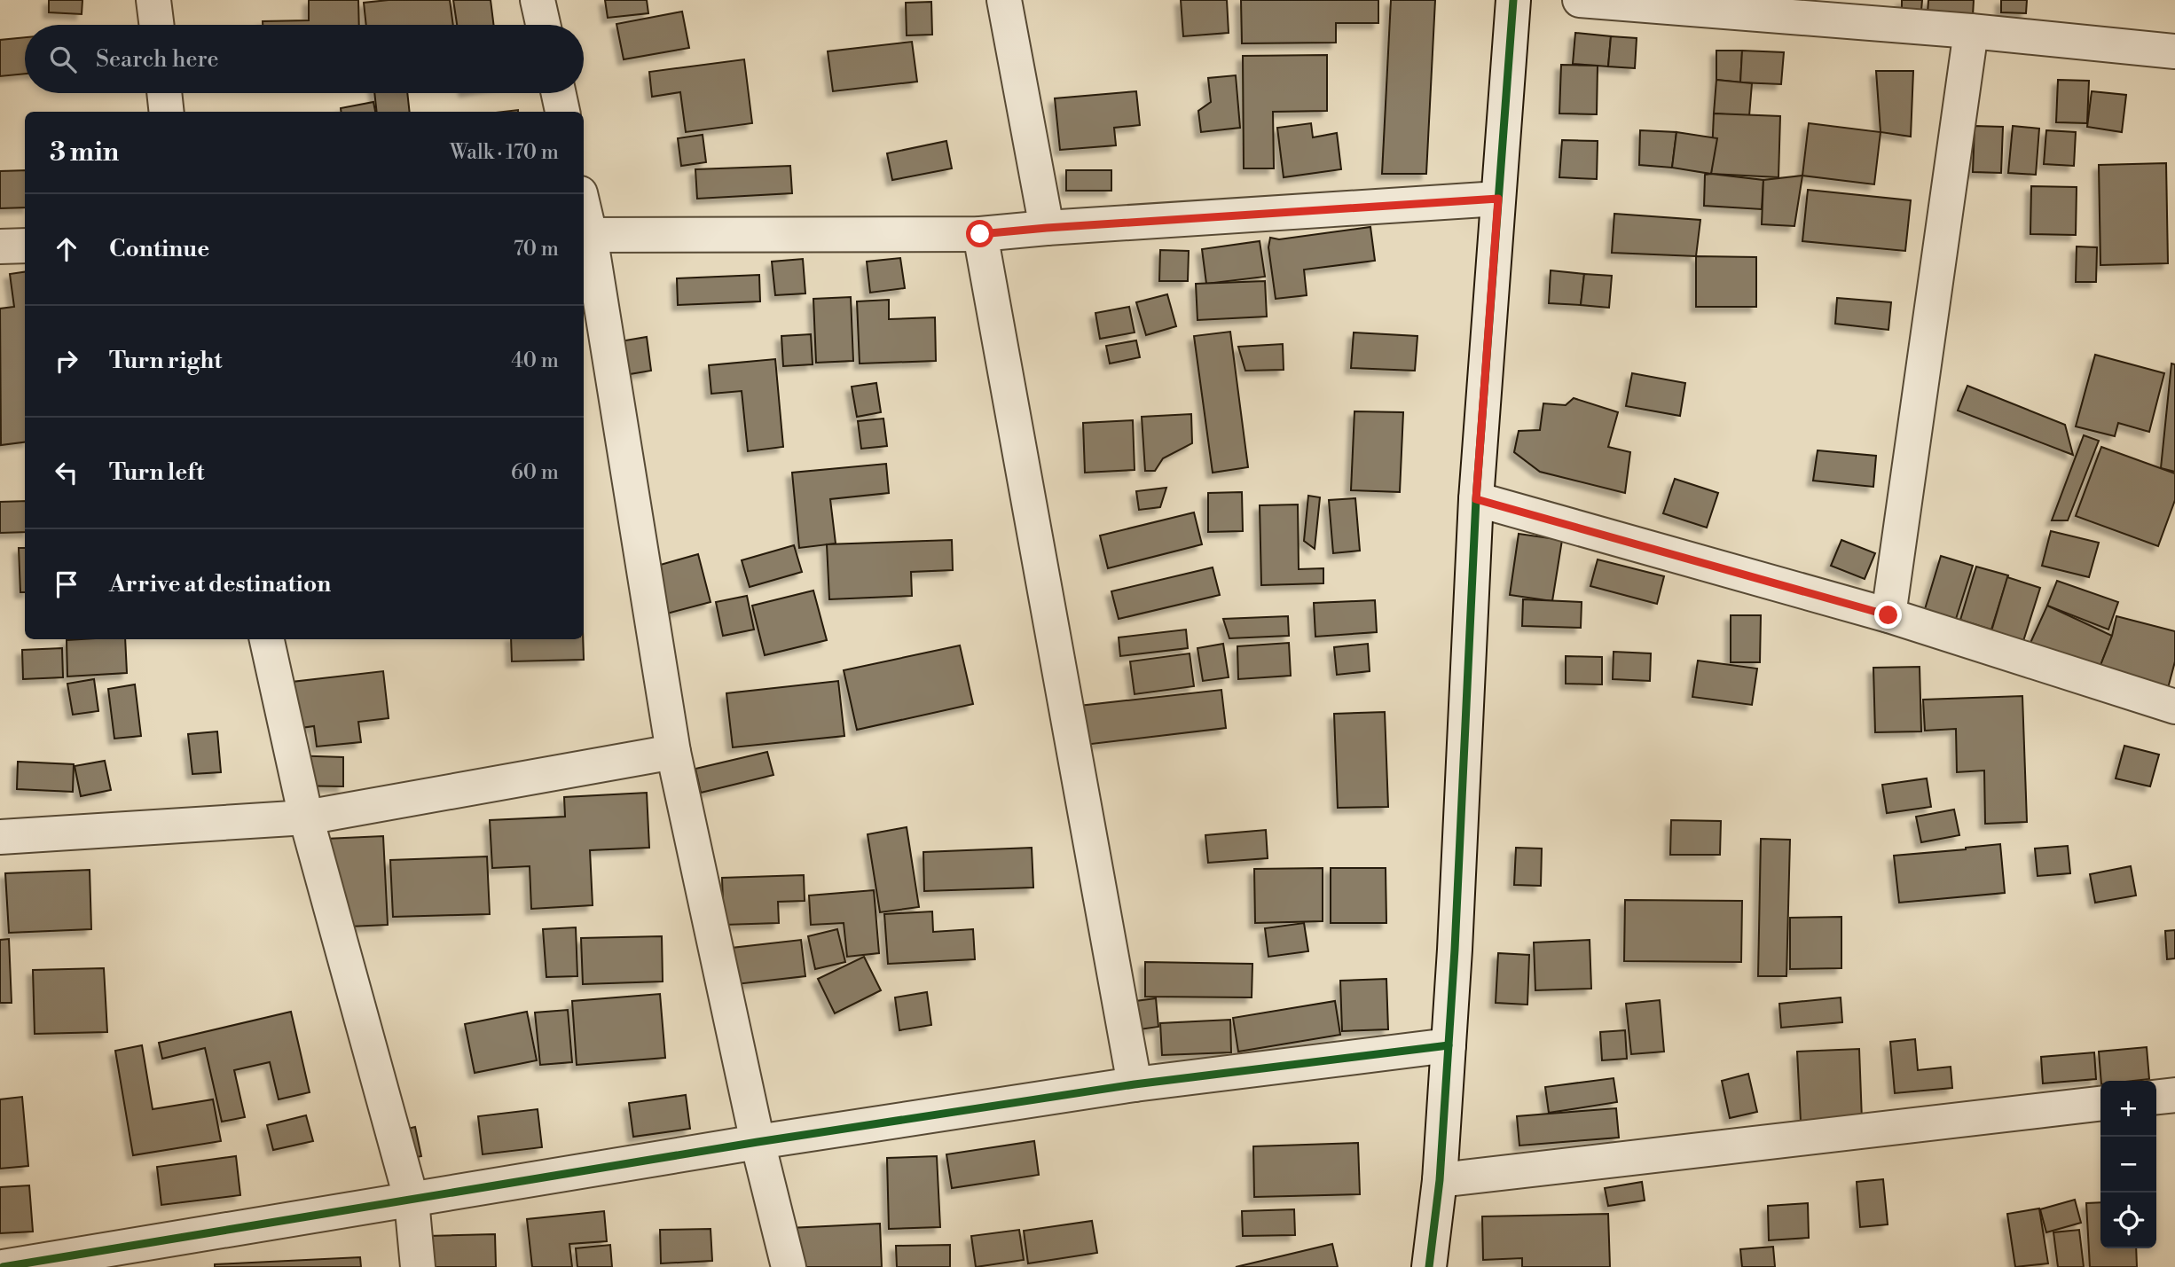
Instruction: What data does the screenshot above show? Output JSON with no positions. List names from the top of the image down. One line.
{"page":{"search":"Search here","heading":["3 min","Walk · 170 m"],"list":[["Continue","70 m"],["Turn right","40 m"],["Turn left","60 m"],"Arrive at destination"],"map_buttons":["+","−"]}}
